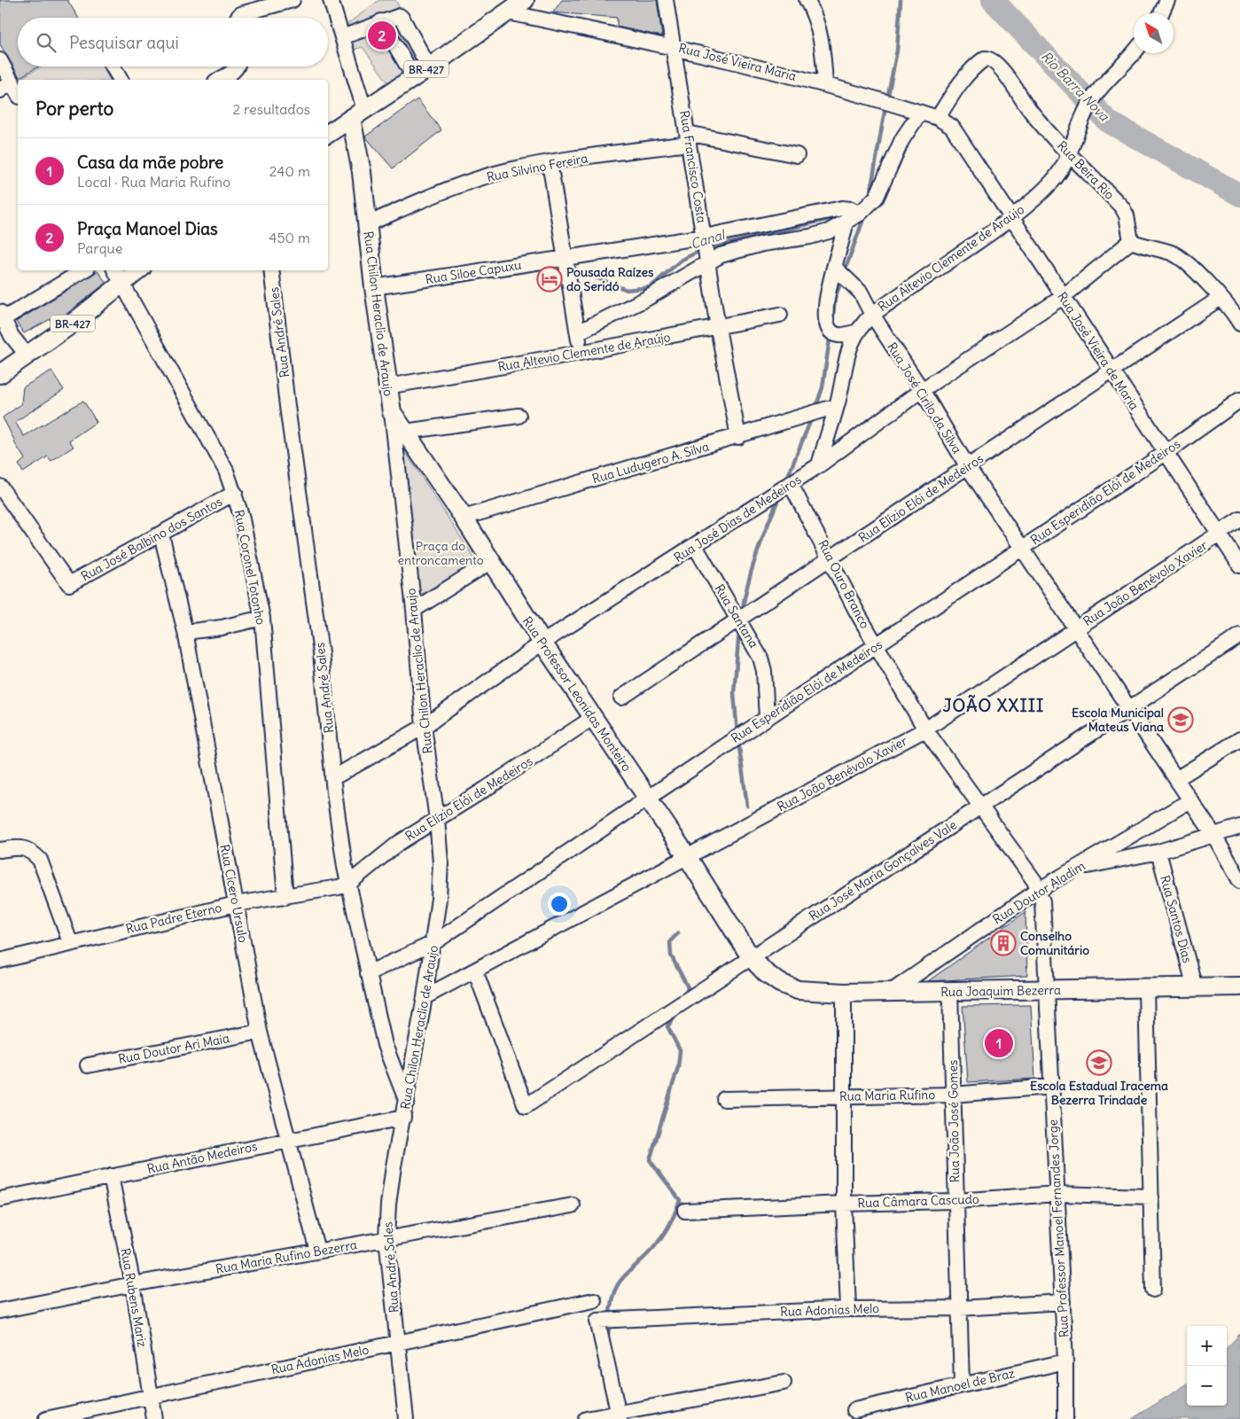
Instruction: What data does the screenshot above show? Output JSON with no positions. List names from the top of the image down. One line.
{"streets":{"main road":["BR-427","Rua Chilon Heraclio de Araujo","Rua Professor Leonidas Monteiro","Rua Joaquim Bezerra"],"street":["Rua José Vieira Maria","Rua Francisco Costa","Rua Silvino Fereira","Rua Beira Rio","Rua Altevio Clemente de Araújo","Rua Siloe Capuxu","Rua André Sales","Rua José Vieira de Maria","Rua José Cirilo da Silva","Rua Ludugero A. Silva","Rua Esperidião Elói de Medeiros","Rua Elízio Elói de Medeiros","Rua José Dias de Medeiros","Rua José Balbino dos Santos","Rua Coronel Totonho","Rua João Benévolo Xavier","Rua Ouro Branco","Rua Santana","Rua José Maria Gonçalves Vale","Rua Doutor Aladim","Rua Cícero Ursulo","Rua Padre Eterno","Rua Santos Dias","Rua Doutor Ari Maia","Rua Maria Rufino","Rua João José Gomes","Rua Antão Medeiros","Rua Câmara Cascudo","Rua Professor Manoel Fernandes Jorge","Rua Maria Rufino Bezerra","Rua Rubens Mariz","Rua Adonias Melo","Rua Manoel de Braz"]},"crossings":[["Rua José Vieira Maria","BR-427"],["Rua José Vieira Maria","Rua Francisco Costa"],["Rua José Vieira Maria","Rua Beira Rio"],["Rua José Vieira Maria","Rua José Vieira de Maria"],["BR-427","Rua Chilon Heraclio de Araujo"],["BR-427","Rua Coronel Totonho"],["Rua Francisco Costa","Rua Silvino Fereira"],["Rua Francisco Costa","Rua Altevio Clemente de Araújo"],["Rua Francisco Costa","Rua Siloe Capuxu"],["Rua Francisco Costa","Rua Ludugero A. Silva"],["Rua Silvino Fereira","Rua Chilon Heraclio de Araujo"],["Rua Beira Rio","Rua Altevio Clemente de Araújo"],["Rua Beira Rio","Rua José Dias de Medeiros"],["Rua Altevio Clemente de Araújo","Rua Chilon Heraclio de Araujo"],["Rua Altevio Clemente de Araújo","Rua José Vieira de Maria"],["Rua Altevio Clemente de Araújo","Rua José Cirilo da Silva"],["Rua Siloe Capuxu","Rua Chilon Heraclio de Araujo"],["Rua Chilon Heraclio de Araujo","Rua André Sales"],["Rua Chilon Heraclio de Araujo","Rua Esperidião Elói de Medeiros"],["Rua Chilon Heraclio de Araujo","Rua Elízio Elói de Medeiros"],["Rua Chilon Heraclio de Araujo","Rua José Dias de Medeiros"],["Rua Chilon Heraclio de Araujo","Rua João Benévolo Xavier"],["Rua Chilon Heraclio de Araujo","Rua Professor Leonidas Monteiro"],["Rua Chilon Heraclio de Araujo","Rua Antão Medeiros"],["Rua André Sales","Rua Esperidião Elói de Medeiros"],["Rua André Sales","Rua Elízio Elói de Medeiros"],["Rua André Sales","Rua José Dias de Medeiros"],["Rua André Sales","Rua Padre Eterno"],["Rua André Sales","Rua Antão Medeiros"],["Rua André Sales","Rua Maria Rufino Bezerra"],["Rua André Sales","Rua Adonias Melo"],["Rua José Vieira de Maria","Rua Esperidião Elói de Medeiros"],["Rua José Vieira de Maria","Rua Elízio Elói de Medeiros"],["Rua José Vieira de Maria","Rua José Dias de Medeiros"],["Rua José Vieira de Maria","Rua João Benévolo Xavier"],["Rua José Cirilo da Silva","Rua Esperidião Elói de Medeiros"],["Rua José Cirilo da Silva","Rua Elízio Elói de Medeiros"],["Rua José Cirilo da Silva","Rua José Dias de Medeiros"],["Rua José Cirilo da Silva","Rua João Benévolo Xavier"],["Rua José Cirilo da Silva","Rua José Maria Gonçalves Vale"],["Rua José Cirilo da Silva","Rua Doutor Aladim"],["Rua Ludugero A. Silva","Rua Professor Leonidas Monteiro"],["Rua Esperidião Elói de Medeiros","Rua Ouro Branco"],["Rua Esperidião Elói de Medeiros","Rua Santana"],["Rua Esperidião Elói de Medeiros","Rua Professor Leonidas Monteiro"],["Rua Elízio Elói de Medeiros","Rua Ouro Branco"],["Rua Elízio Elói de Medeiros","Rua Santana"],["Rua Elízio Elói de Medeiros","Rua Professor Leonidas Monteiro"],["Rua Elízio Elói de Medeiros","Rua Padre Eterno"],["Rua José Dias de Medeiros","Rua Ouro Branco"],["Rua José Dias de Medeiros","Rua Santana"],["Rua José Dias de Medeiros","Rua Professor Leonidas Monteiro"],["Rua José Balbino dos Santos","Rua Coronel Totonho"],["Rua José Balbino dos Santos","Rua Cícero Ursulo"],["Rua Coronel Totonho","Rua Padre Eterno"],["Rua João Benévolo Xavier","Rua Ouro Branco"],["Rua João Benévolo Xavier","Rua Professor Leonidas Monteiro"],["Rua João Benévolo Xavier","Rua José Maria Gonçalves Vale"],["Rua João Benévolo Xavier","Rua Professor Manoel Fernandes Jorge"],["Rua Ouro Branco","Rua Professor Manoel Fernandes Jorge"],["Rua Professor Leonidas Monteiro","Rua José Maria Gonçalves Vale"],["Rua Professor Leonidas Monteiro","Rua Joaquim Bezerra"],["Rua José Maria Gonçalves Vale","Rua Professor Manoel Fernandes Jorge"],["Rua Doutor Aladim","Rua Joaquim Bezerra"],["Rua Doutor Aladim","Rua Professor Manoel Fernandes Jorge"],["Rua Cícero Ursulo","Rua Padre Eterno"],["Rua Cícero Ursulo","Rua Doutor Ari Maia"],["Rua Cícero Ursulo","Rua Antão Medeiros"],["Rua Cícero Ursulo","Rua Maria Rufino Bezerra"],["Rua Santos Dias","Rua Joaquim Bezerra"],["Rua Joaquim Bezerra","Rua João José Gomes"],["Rua Joaquim Bezerra","Rua Professor Manoel Fernandes Jorge"],["Rua Maria Rufino","Rua João José Gomes"],["Rua Maria Rufino","Rua Professor Manoel Fernandes Jorge"],["Rua João José Gomes","Rua Câmara Cascudo"],["Rua João José Gomes","Rua Adonias Melo"],["Rua João José Gomes","Rua Manoel de Braz"],["Rua Antão Medeiros","Rua Rubens Mariz"],["Rua Câmara Cascudo","Rua Professor Manoel Fernandes Jorge"],["Rua Professor Manoel Fernandes Jorge","Rua Adonias Melo"],["Rua Professor Manoel Fernandes Jorge","Rua Manoel de Braz"],["Rua Maria Rufino Bezerra","Rua Rubens Mariz"],["Rua Rubens Mariz","Rua Adonias Melo"]],"districts":["JOÃO XXIII"],"water":["Rio Barra Nova","Canal"],"parks":["Praça do entroncamento"],"places":{"hotel":["Pousada Raízes do Seridó"],"school or university":["Escola Municipal Mateus Viana","Escola Estadual Iracema Bezerra Trindade"],"building":["Conselho Comunitário"]},"north":"top left","page":{"search":"Pesquisar aqui","pins":["2","1"],"heading":["Por perto","2 resultados"],"list":[{"mark":"1","name":"Casa da mãe pobre","note":"Local · Rua Maria Rufino","value":"240 m"},{"mark":"2","name":"Praça Manoel Dias","note":"Parque","value":"450 m"}],"map_buttons":["+","−"]}}
